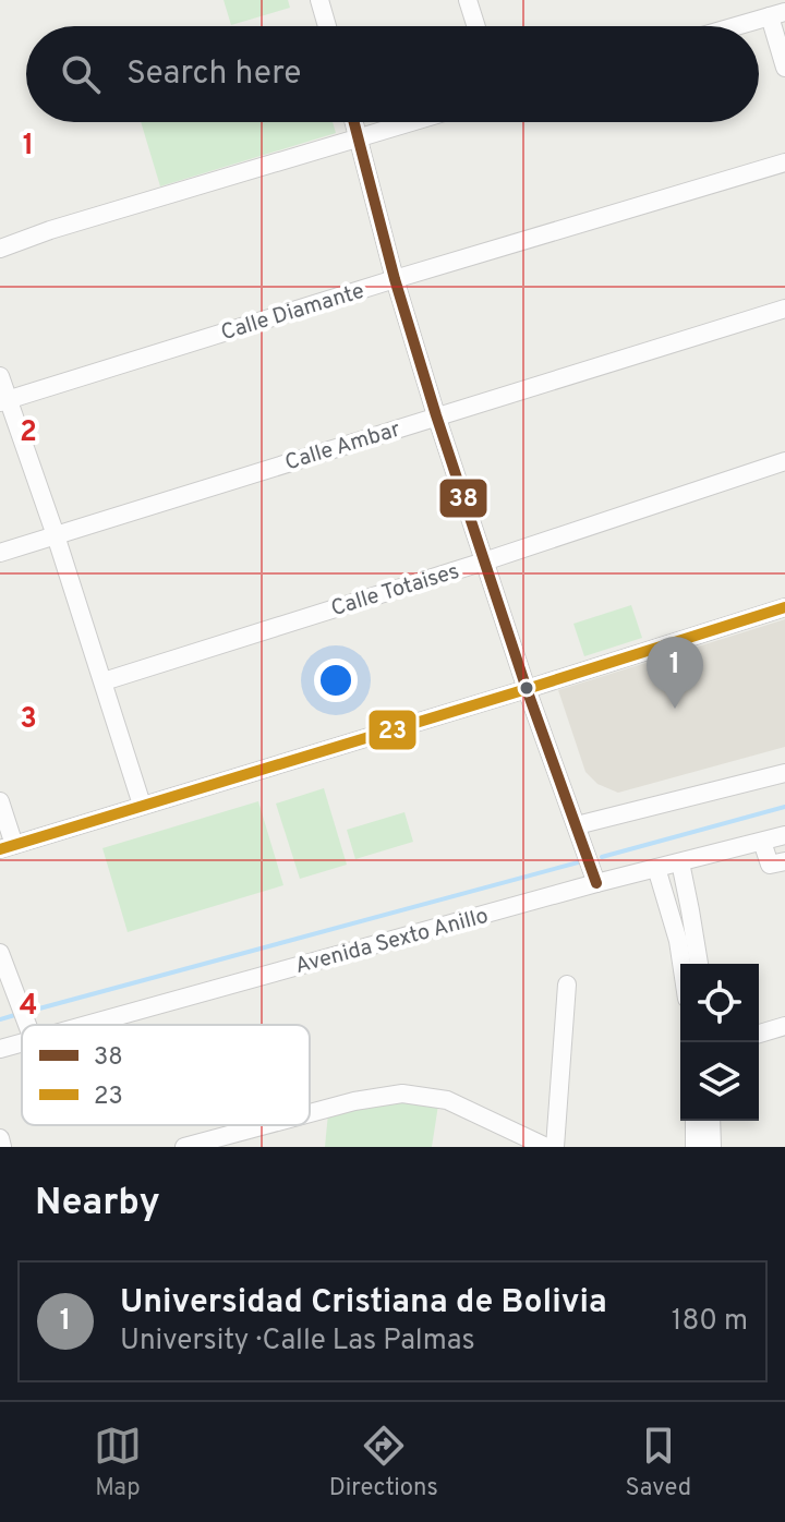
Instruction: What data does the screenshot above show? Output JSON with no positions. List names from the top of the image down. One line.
{"streets":{"street":["Calle Diamante","Calle Ambar","Calle Totaises","Avenida Sexto Anillo"]},"lines":["transit line 38","transit line 23"],"legend":["38","23"],"page":{"search":"Search here","pins":"1","heading":"Nearby","list":[{"mark":"1","name":"Universidad Cristiana de Bolivia","note":"University · Calle Las Palmas","value":"180 m"}],"nav":["Map","Directions","Saved"]},"grid":{"rows":["1","2","3","4"]}}
